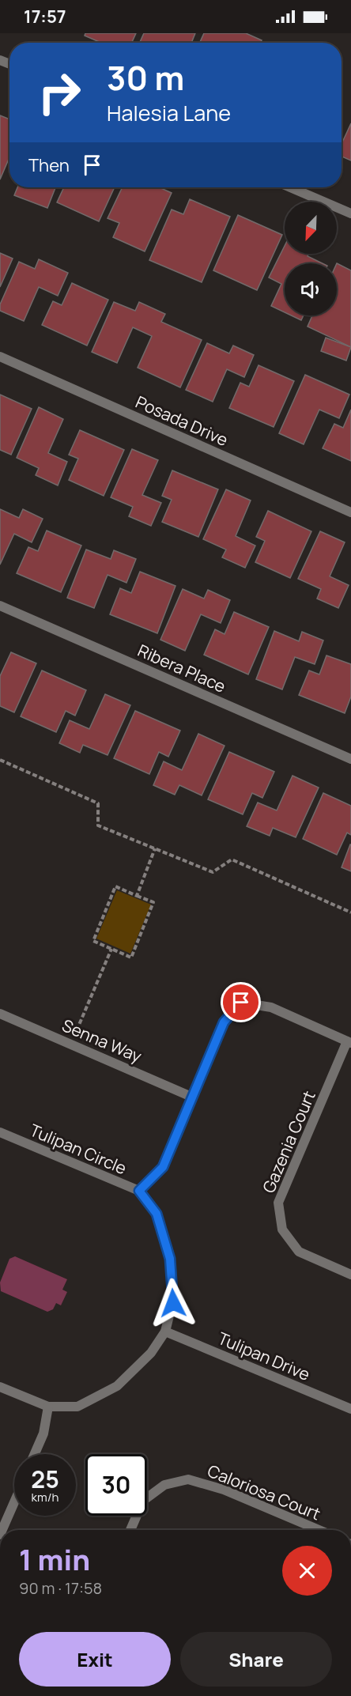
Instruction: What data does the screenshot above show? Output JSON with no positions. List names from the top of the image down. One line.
{"streets":{"street":["Posada Drive","Ribera Place","Senna Way","Gazenia Court","Tulipan Circle","Tulipan Drive","Caloriosa Court"]},"crossings":[["Tulipan Circle","Tulipan Drive"]],"north":"bottom left","page":{"status":"17:57","turn":["30 m","Halesia Lane"],"then":"Then","speed":"25 km/h","limit":"30","heading":["1 min","90 m · 17:58"],"buttons":["Exit","Share"]}}
